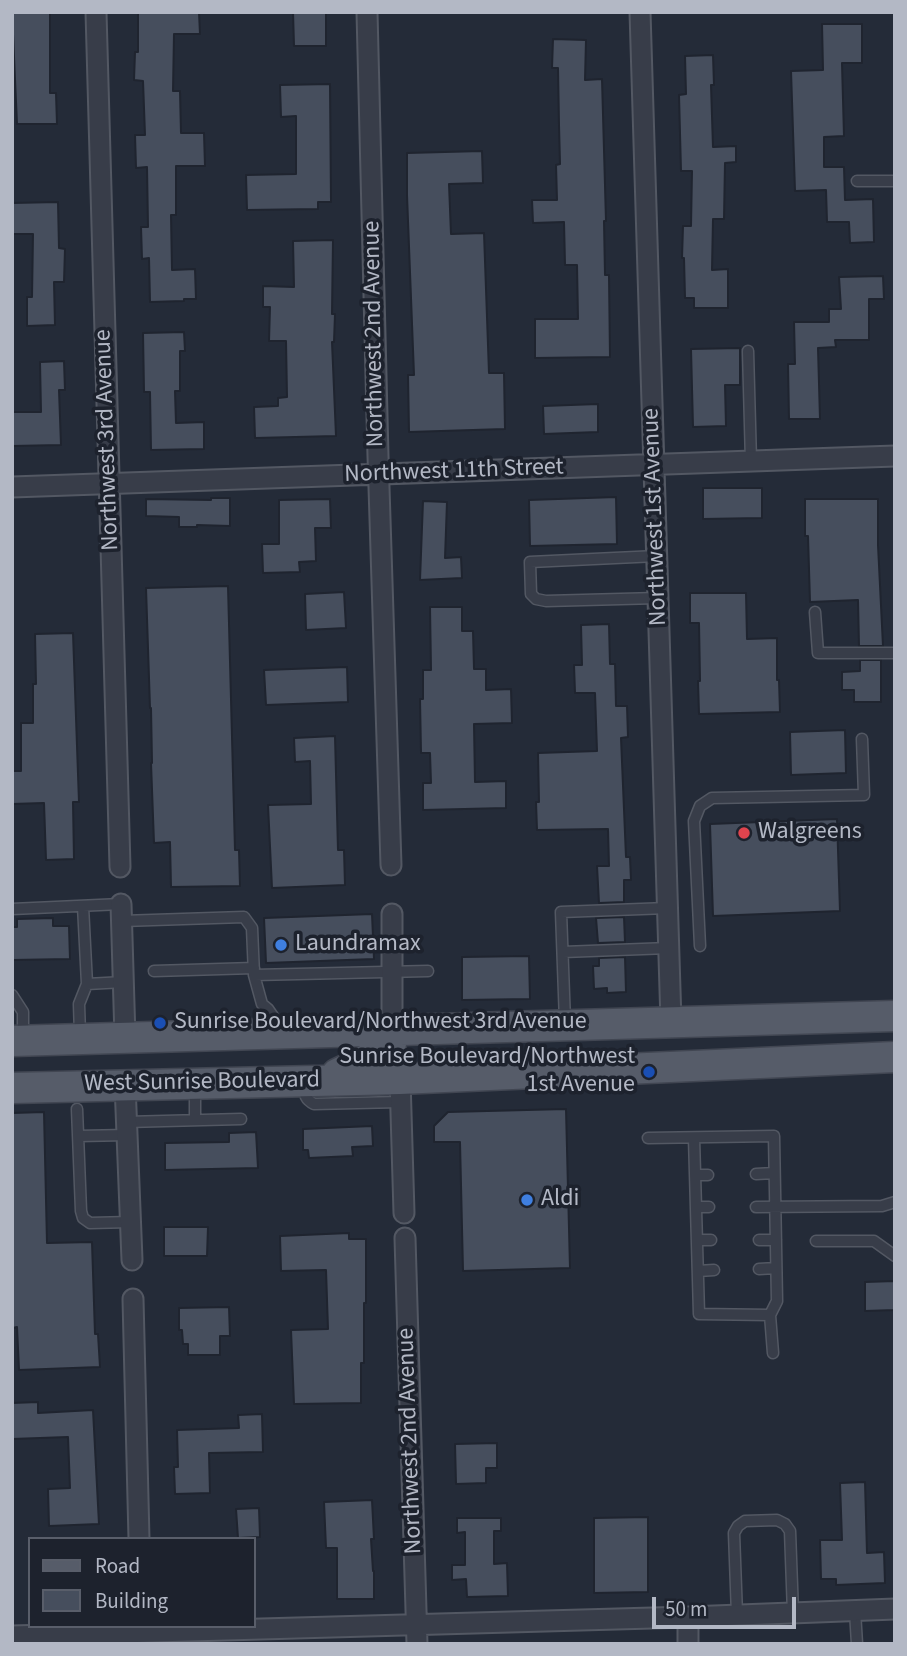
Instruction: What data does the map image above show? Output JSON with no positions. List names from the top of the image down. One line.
{"streets":{"main road":["West Sunrise Boulevard"],"street":["Northwest 2nd Avenue","Northwest 3rd Avenue","Northwest 11th Street","Northwest 1st Avenue"]},"crossings":[["Northwest 2nd Avenue","Northwest 11th Street"],["Northwest 3rd Avenue","Northwest 11th Street"],["Northwest 11th Street","Northwest 1st Avenue"],["Northwest 1st Avenue","West Sunrise Boulevard"]],"places":["Walgreens","Laundramax","Sunrise Boulevard/Northwest 3rd Avenue","Sunrise Boulevard/Northwest 1st Avenue","Aldi"],"legend":["Road","Building"],"scale_bar":"50 m"}
